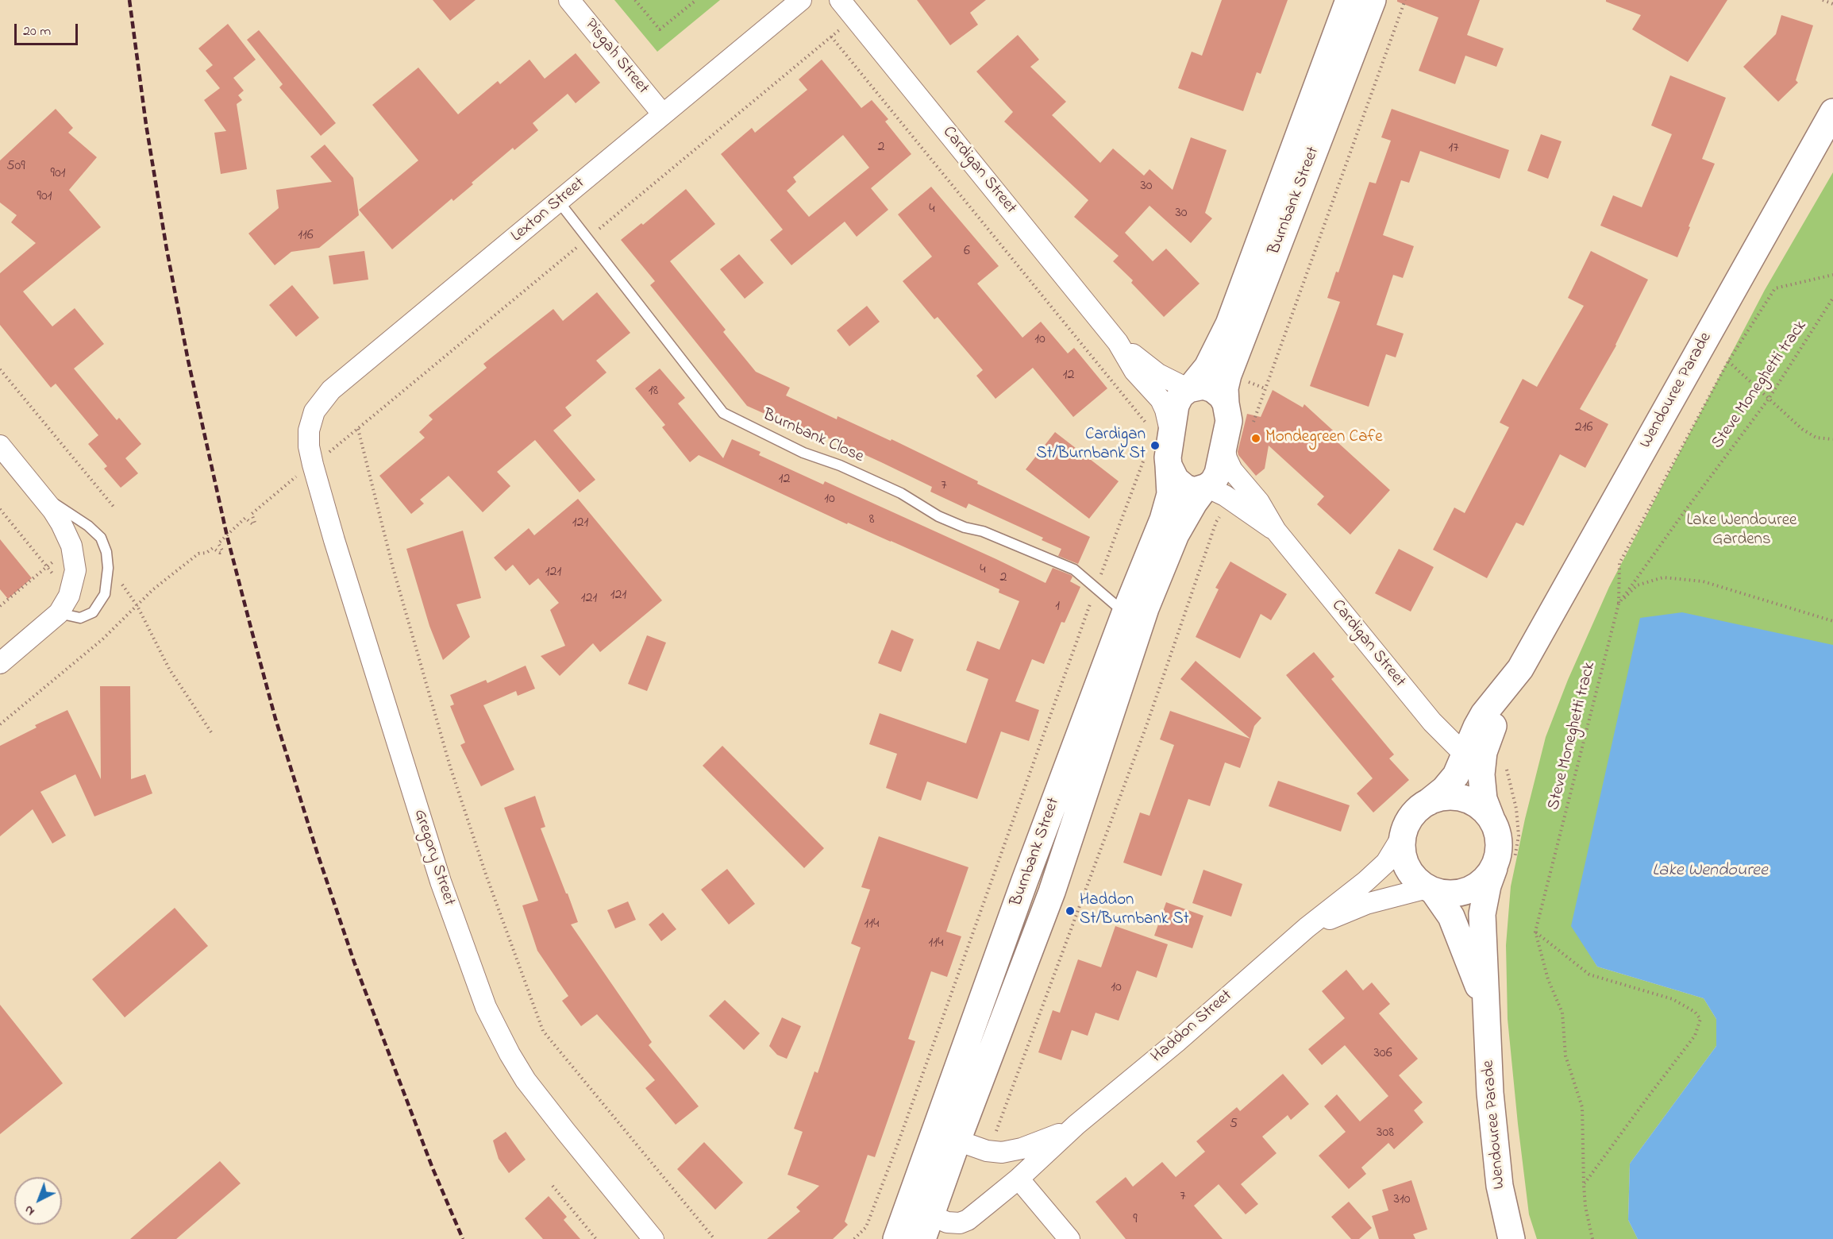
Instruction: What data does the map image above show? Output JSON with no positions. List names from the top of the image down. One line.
{"streets":{"main road":["Burnbank Street","Wendouree Parade","Haddon Street"],"street":["Pisgah Street","Cardigan Street","Lexton Street","Gregory Street"],"lane":["Burnbank Close"],"path":["Steve Moneghetti track"]},"crossings":[["Pisgah Street","Lexton Street"],["Cardigan Street","Burnbank Street"],["Cardigan Street","Wendouree Parade"],["Burnbank Street","Burnbank Close"],["Burnbank Street","Haddon Street"],["Lexton Street","Burnbank Close"],["Lexton Street","Gregory Street"],["Wendouree Parade","Haddon Street"]],"water":["Lake Wendouree"],"parks":["Lake Wendouree Gardens"],"places":["Mondegreen Cafe","Cardigan St/Burnbank St","Haddon St/Burnbank St"],"house_numbers":["2","17","509","901","30","901","4","30","116","6","10","12","18","216","12","7","10","8","121","4","121","2","121","121","1","114","114","10","306","5","308","7","310","9"],"scale_bar":"20 m","north":"bottom left"}
